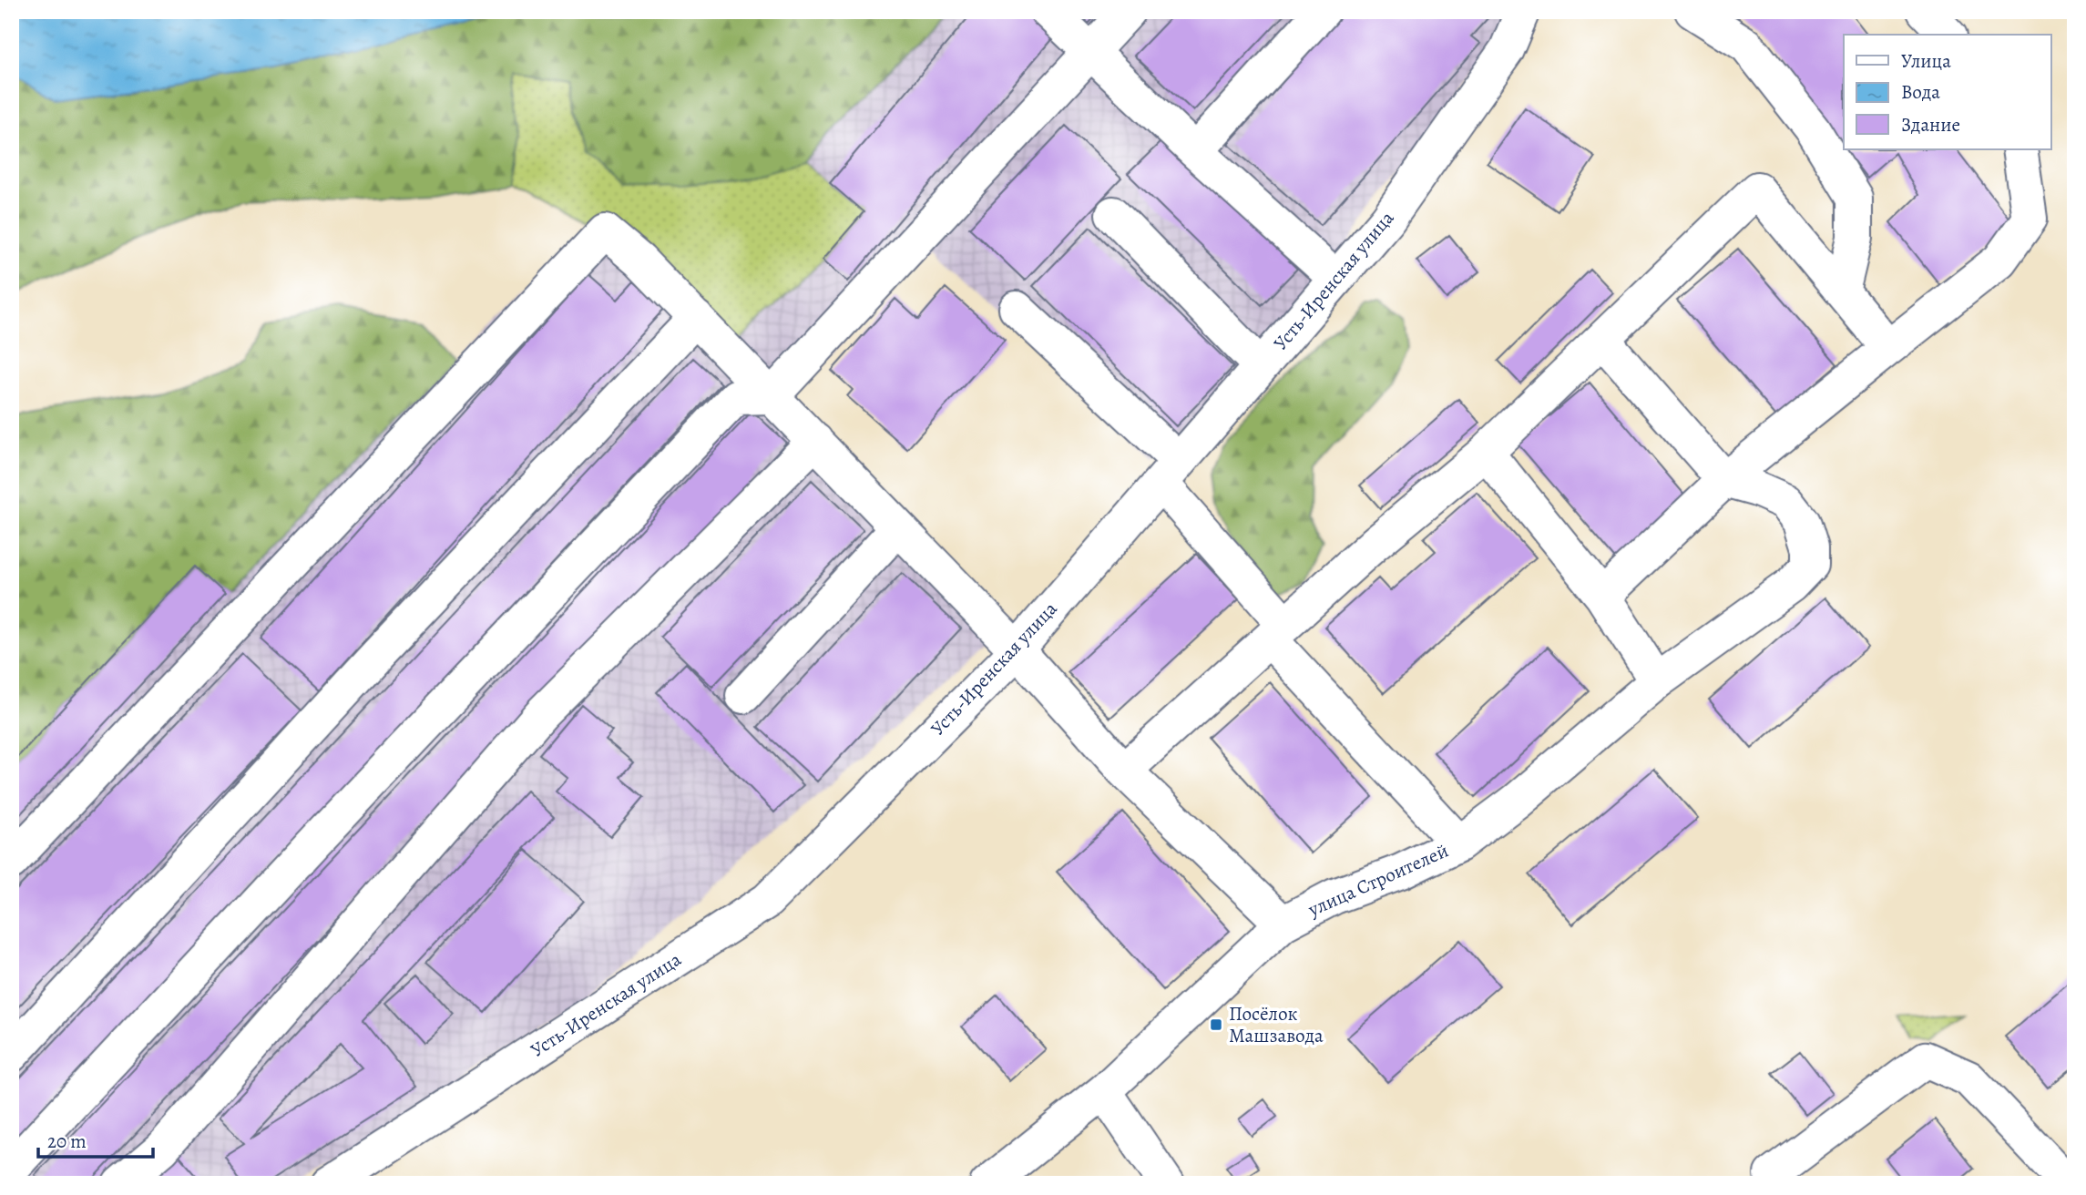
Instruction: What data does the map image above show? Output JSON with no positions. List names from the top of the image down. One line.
{"streets":{"street":["Усть-Иренская улица","улица Строителей"]},"places":{"transit":["Посёлок Машзавода"]},"legend":["Улица","Вода","Здание"],"scale_bar":"20 m"}
